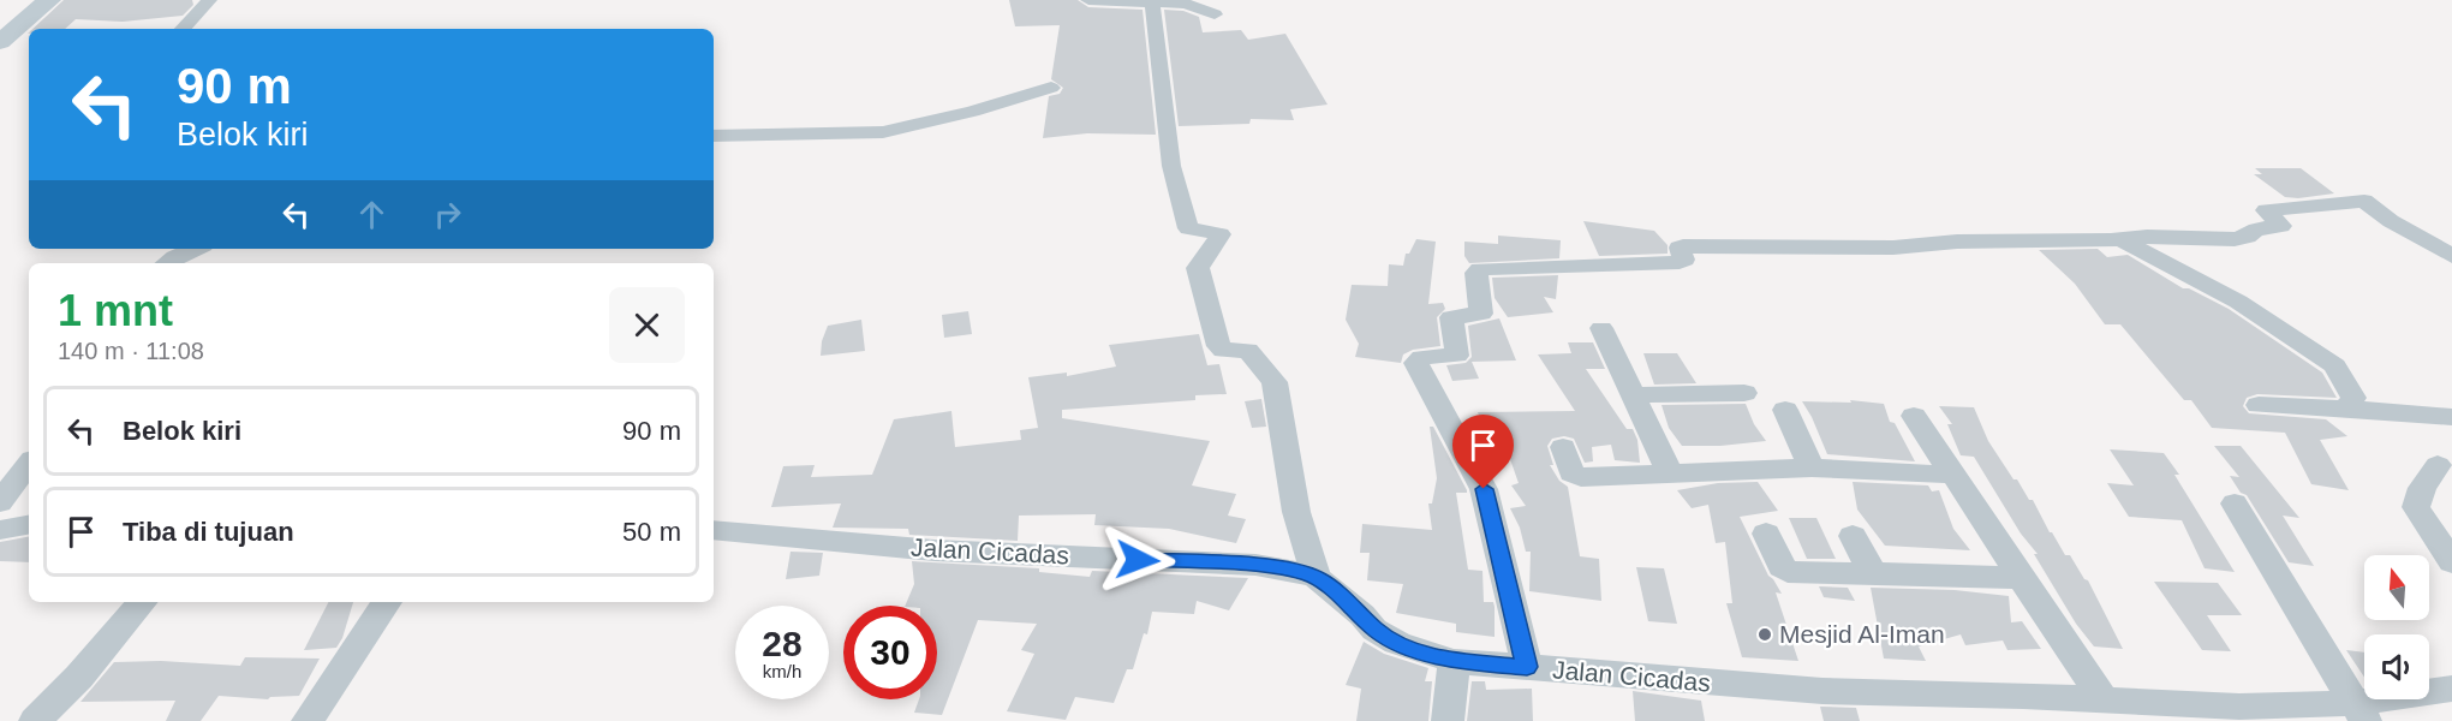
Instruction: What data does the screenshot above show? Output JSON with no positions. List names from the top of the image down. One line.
{"streets":{"street":["Jalan Cicadas"]},"places":["Mesjid Al-Iman"],"north":"top","page":{"turn":["90 m","Belok kiri"],"heading":["1 mnt","140 m · 11:08"],"list":[{"name":"Belok kiri","value":"90 m"},{"name":"Tiba di tujuan","value":"50 m"}],"speed":"28 km/h","limit":"30"}}
